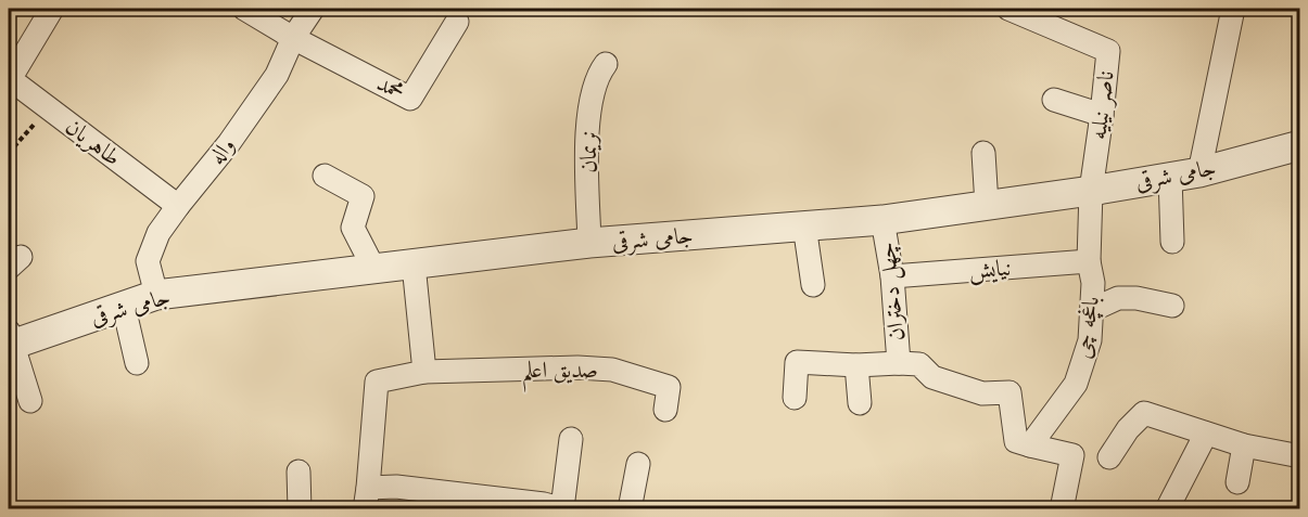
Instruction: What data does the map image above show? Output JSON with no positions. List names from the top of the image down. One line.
{"streets":{"street":["محمد","ناصر نیلیه","طاهریان","واله","نریمان","جامی شرقی","نیایش","چهل دختران","باغچه چی","صدیق اعلم"]},"crossings":[["محمد","واله"],["ناصر نیلیه","جامی شرقی"],["ناصر نیلیه","باغچه چی"],["طاهریان","واله"],["واله","جامی شرقی"],["نریمان","جامی شرقی"],["جامی شرقی","چهل دختران"],["جامی شرقی","باغچه چی"],["نیایش","چهل دختران"],["نیایش","باغچه چی"]]}
